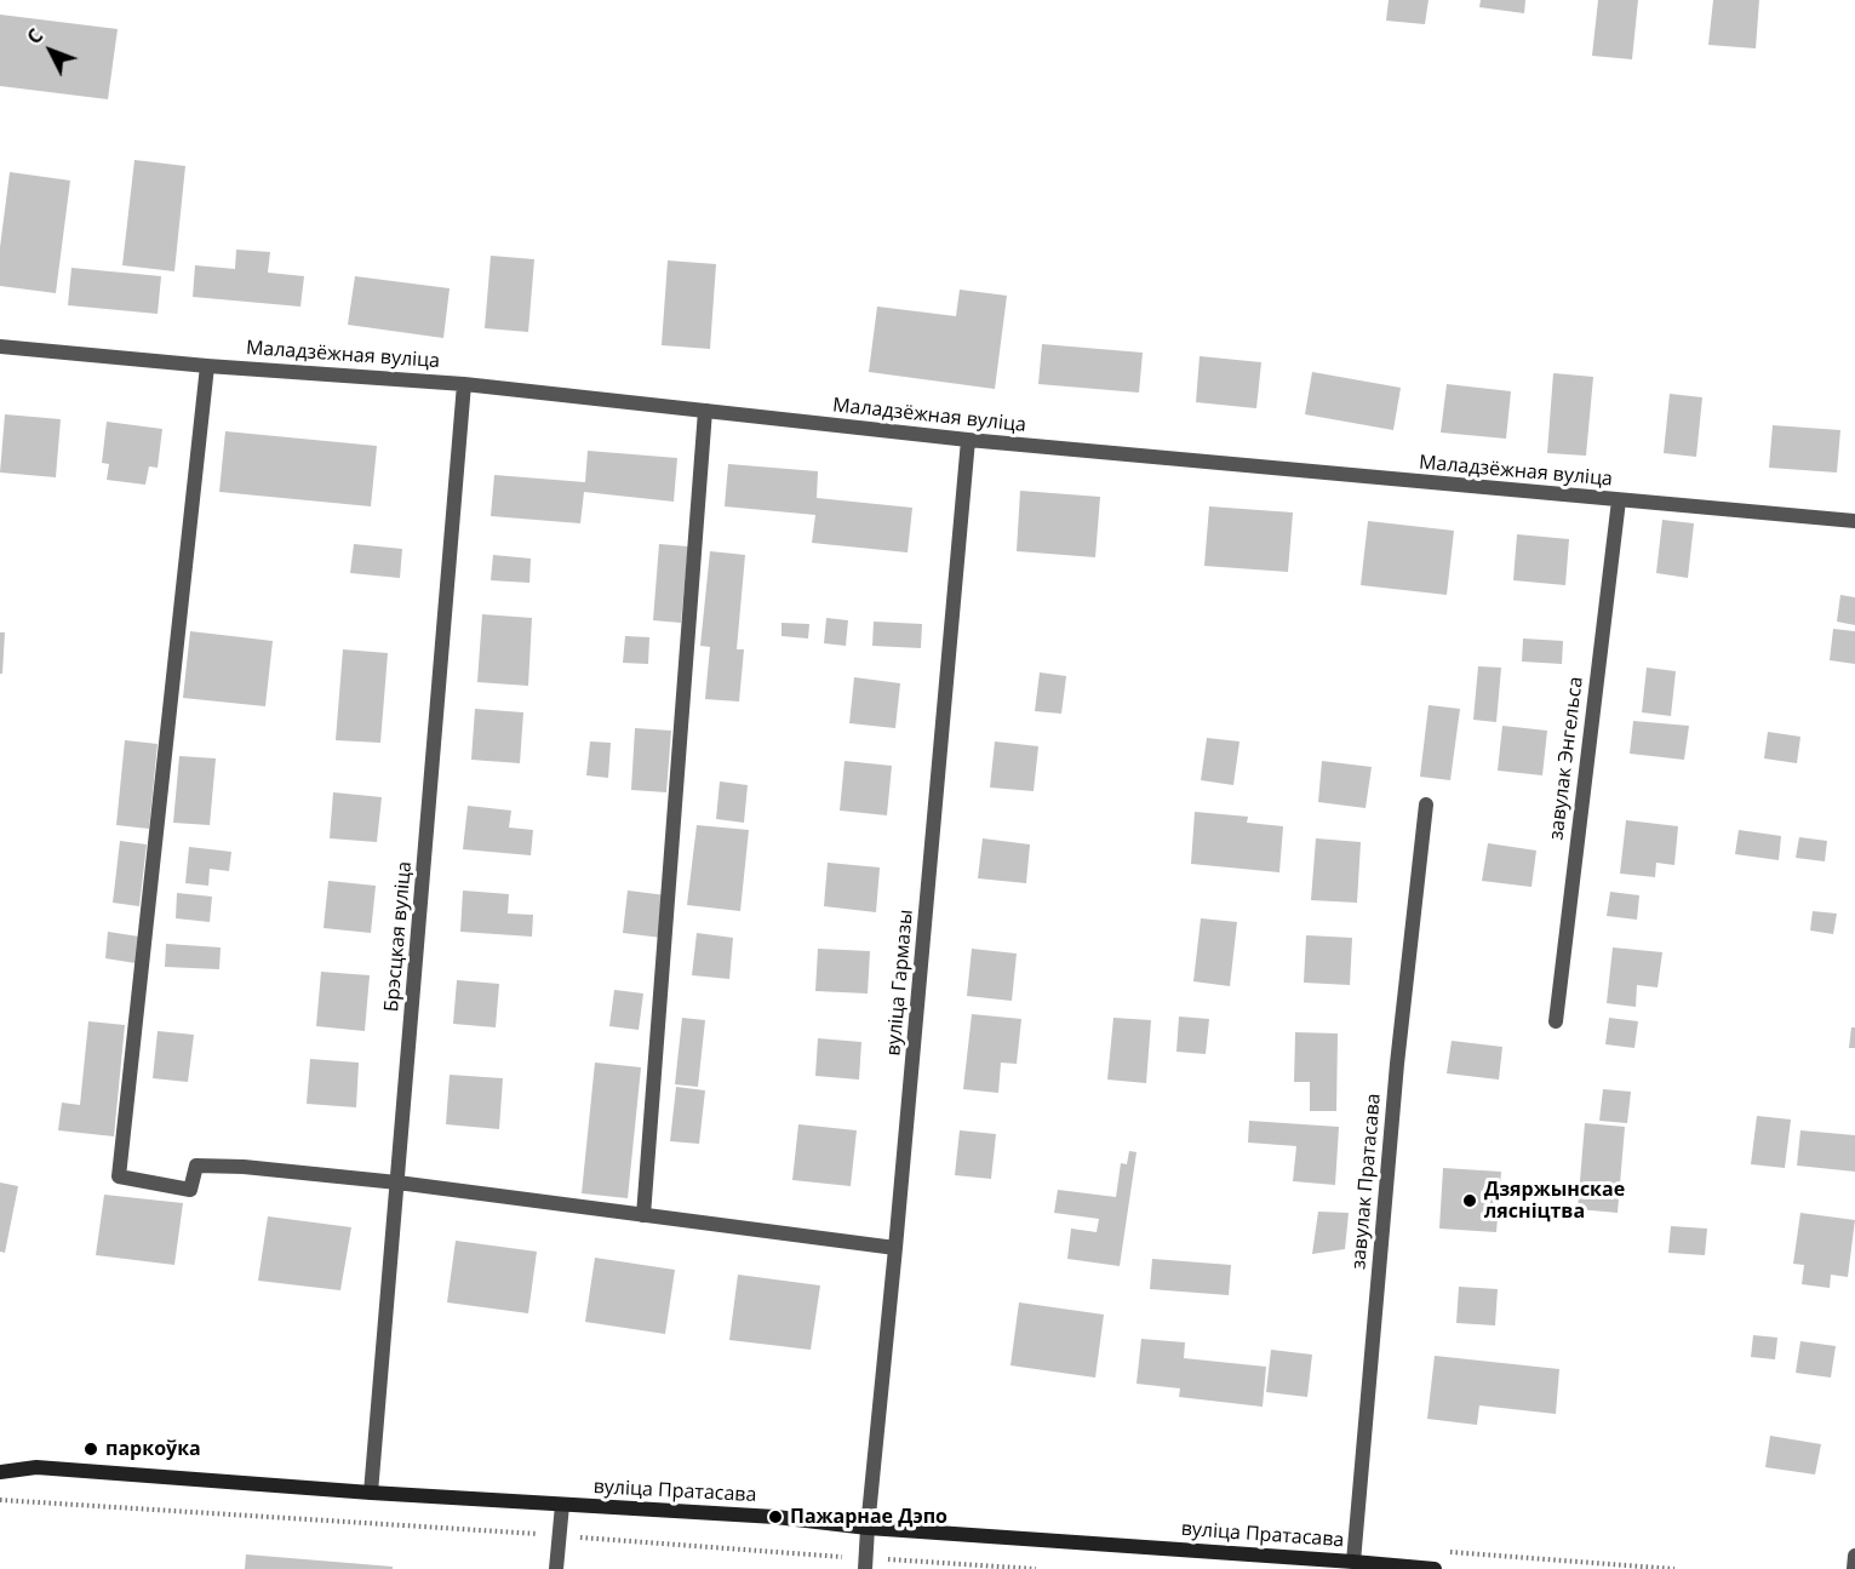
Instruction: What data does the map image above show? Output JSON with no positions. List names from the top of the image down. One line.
{"streets":{"main road":["вуліца Пратасава"],"street":["Маладзёжная вуліца","завулак Энгельса","Брэсцкая вуліца","вуліца Гармазы","завулак Пратасава"]},"crossings":[["Маладзёжная вуліца","завулак Энгельса"],["Маладзёжная вуліца","Брэсцкая вуліца"],["Маладзёжная вуліца","вуліца Гармазы"],["Брэсцкая вуліца","вуліца Пратасава"],["вуліца Гармазы","вуліца Пратасава"],["завулак Пратасава","вуліца Пратасава"]],"places":["Дзяржынскае лясніцтва","паркоўка","Пажарнае Дэпо"],"north":"top left"}
